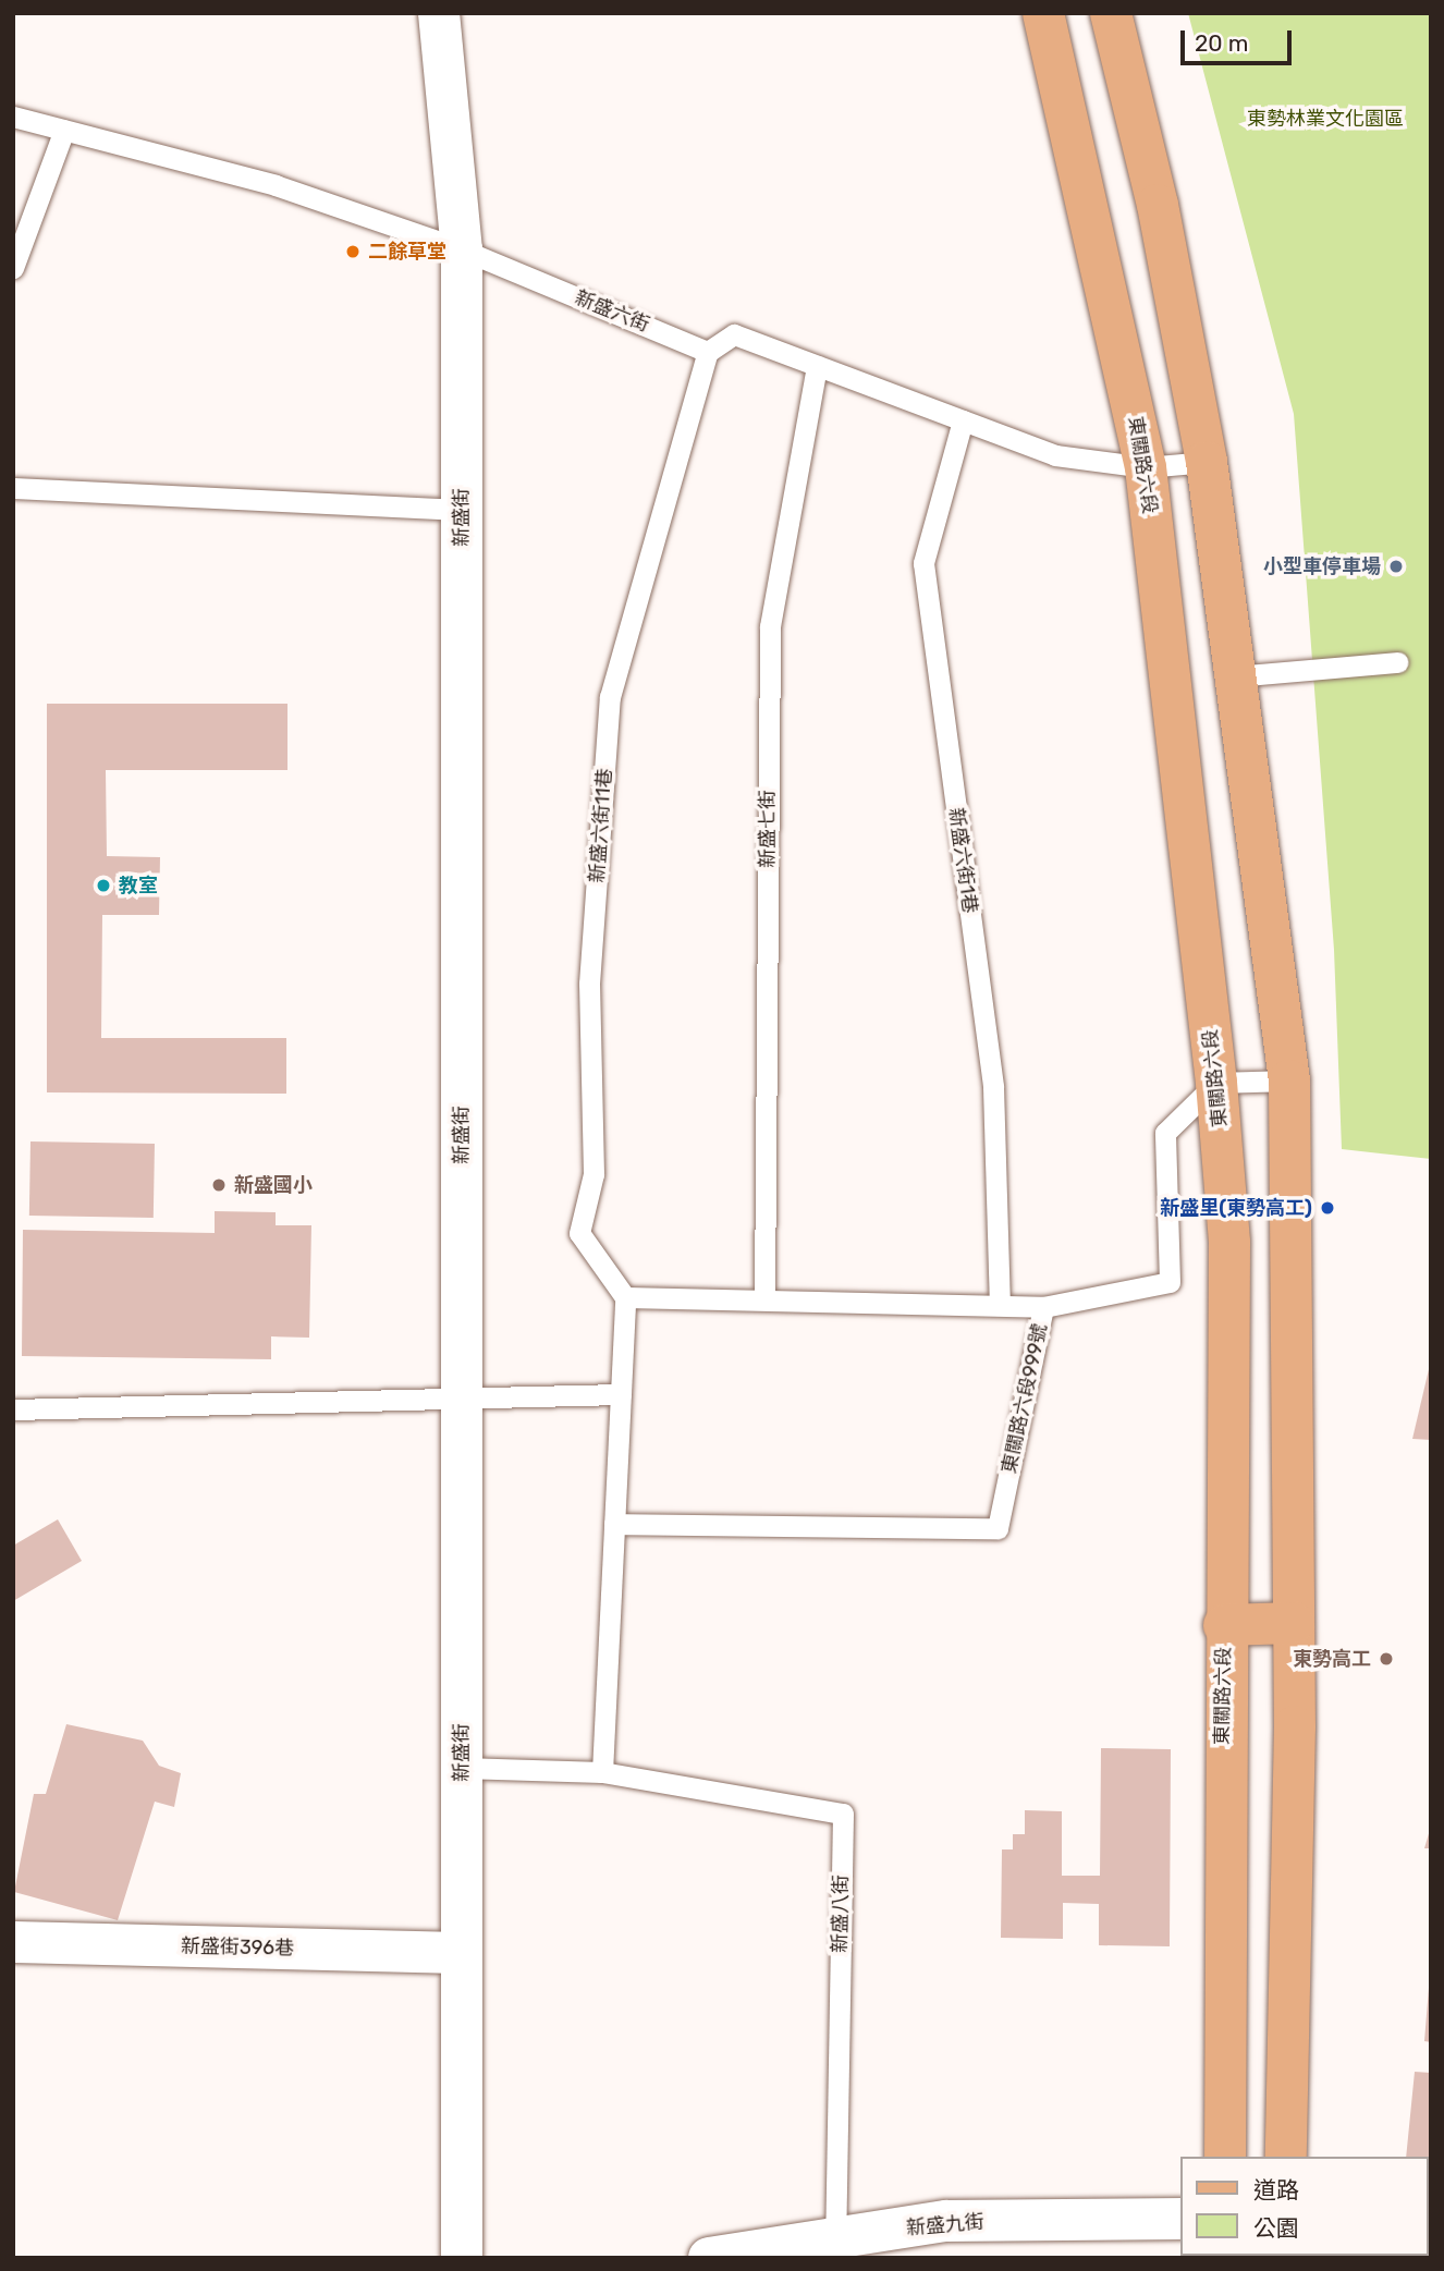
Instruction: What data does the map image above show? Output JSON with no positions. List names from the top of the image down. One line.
{"streets":{"main road":["東關路六段"],"street":["新盛街","新盛街396巷","新盛九街"],"lane":["新盛六街","新盛六街11巷","新盛七街","新盛六街1巷","東關路六段999號","新盛八街"]},"crossings":[["新盛六街","新盛街"],["新盛六街","新盛六街11巷"],["東關路六段","東關路六段999號"],["新盛街","新盛街396巷"],["新盛八街","新盛九街"]],"parks":["東勢林業文化園區"],"places":["二餘草堂","小型車停車場","教室","新盛國小","新盛里(東勢高工)","東勢高工"],"legend":["道路","公園"],"scale_bar":"20 m"}
